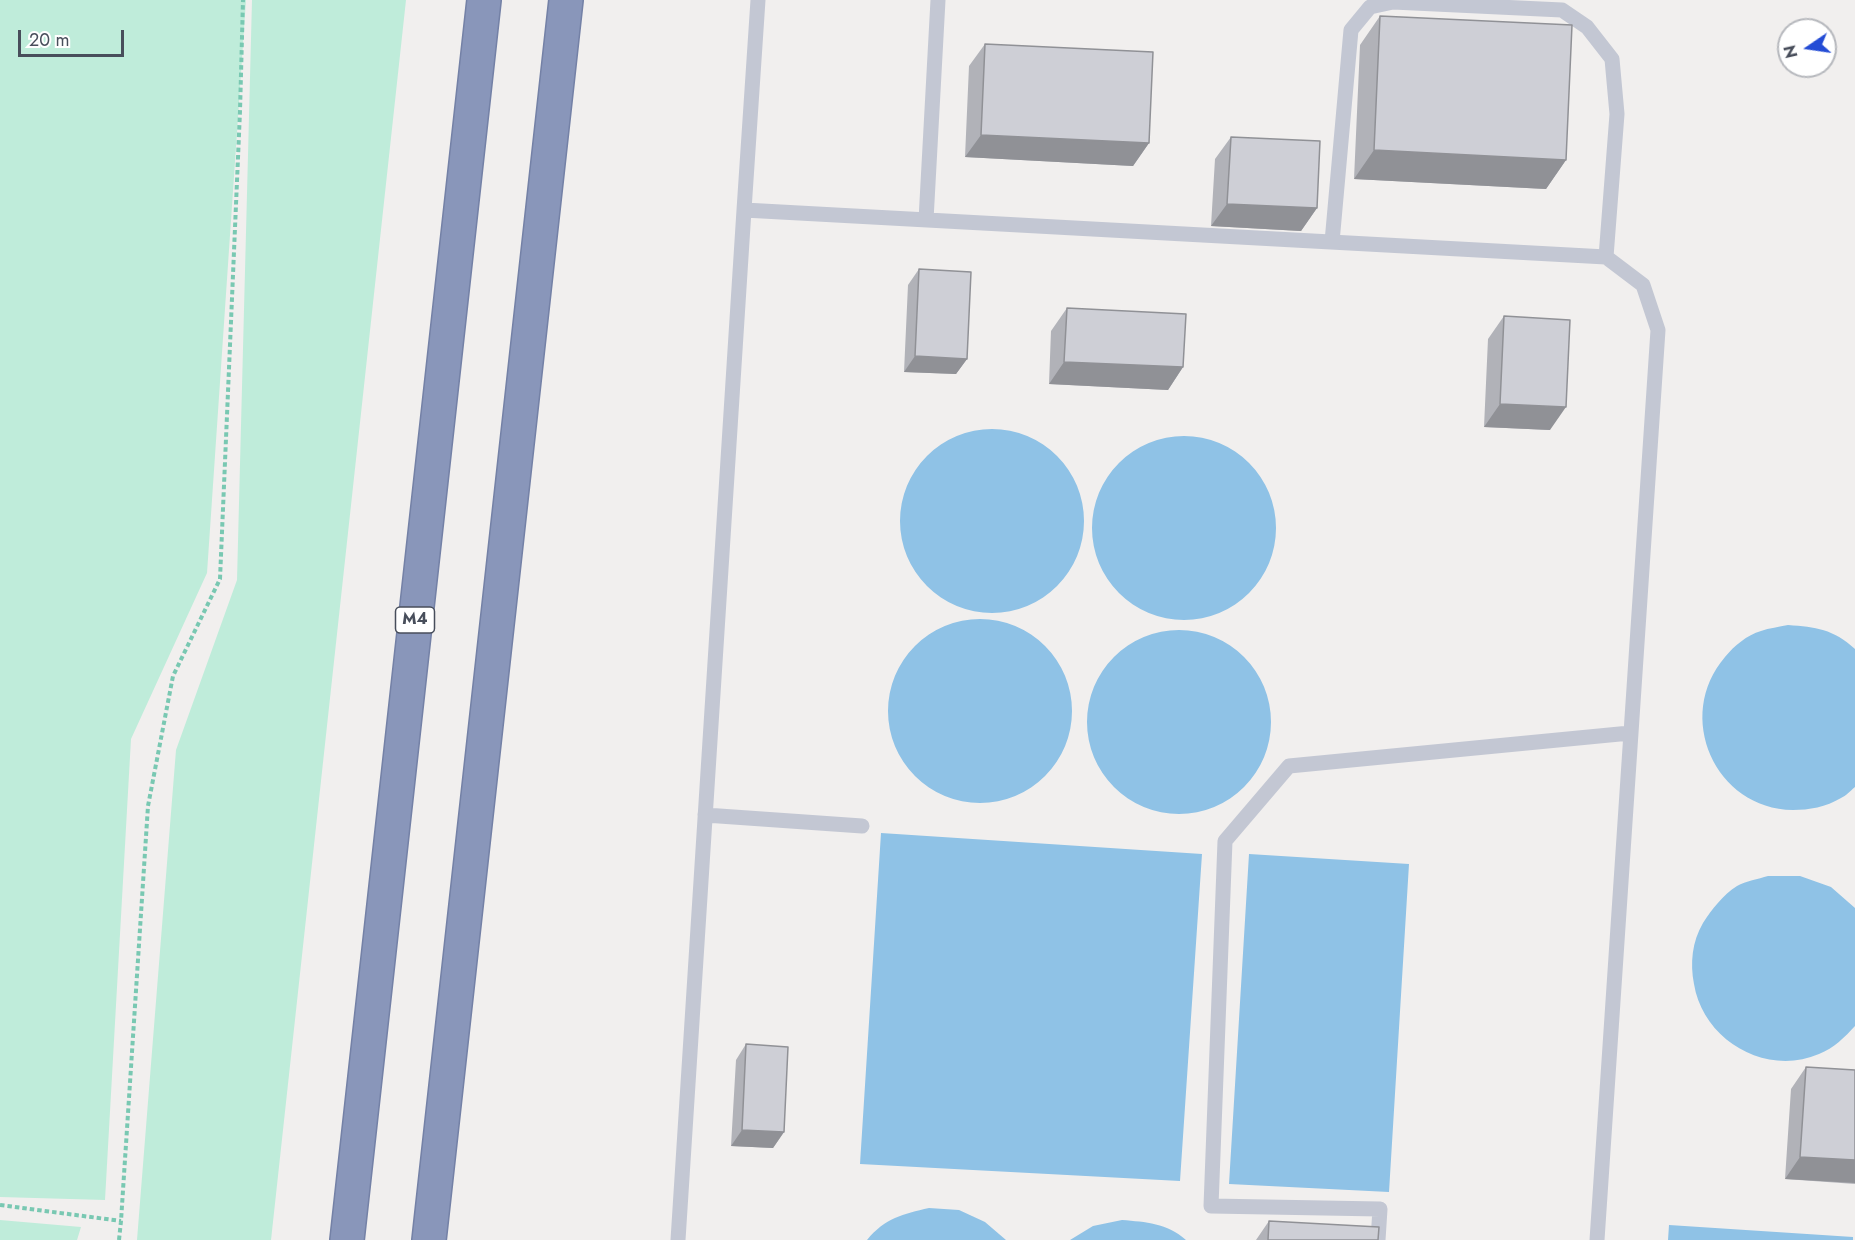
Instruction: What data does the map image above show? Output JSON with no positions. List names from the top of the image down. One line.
{"streets":{"highway":["M4"]},"scale_bar":"20 m","north":"left"}
